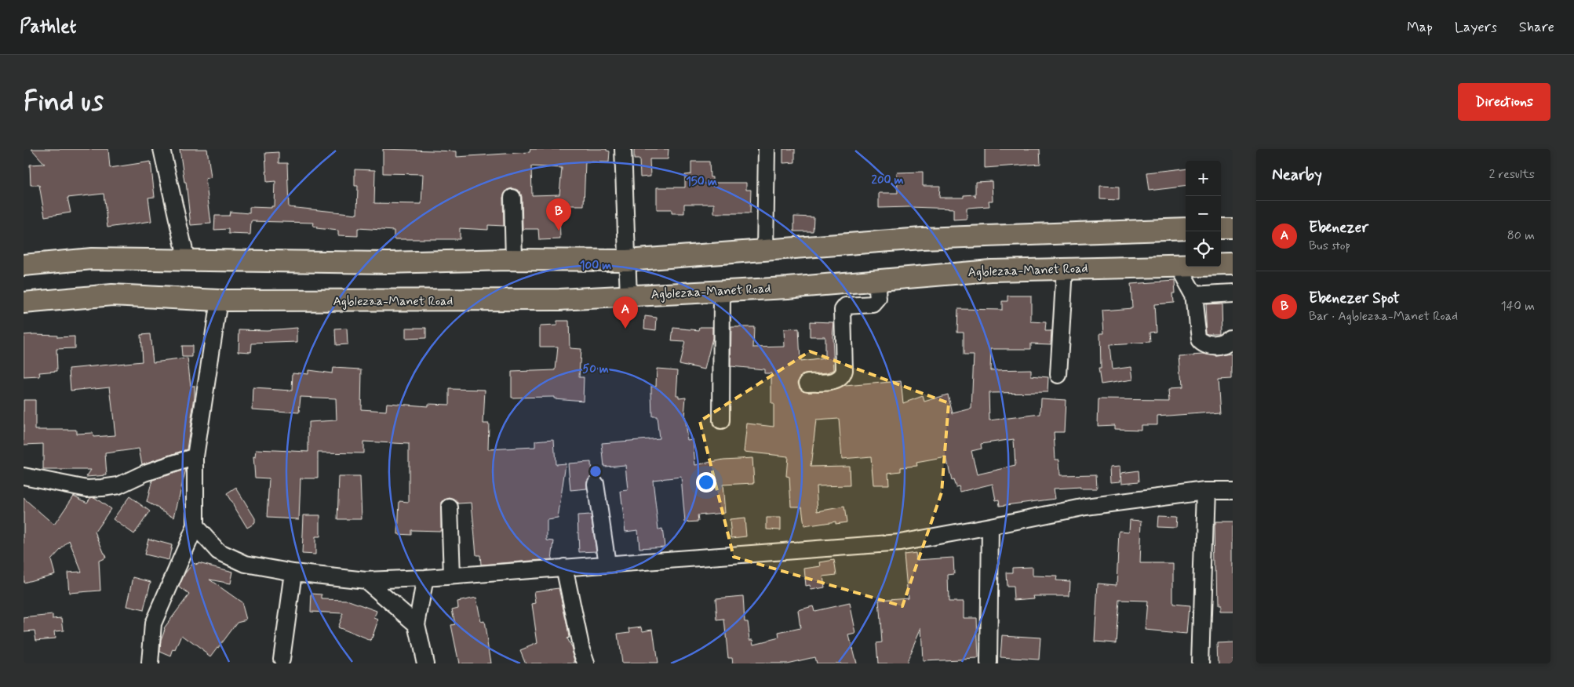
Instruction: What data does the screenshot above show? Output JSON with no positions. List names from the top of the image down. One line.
{"streets":{"main road":["Agblezaa-Manet Road"]},"page":{"header":"Pathlet","nav":["Map","Layers","Share"],"buttons":"Directions","title":"Find us","heading":["Nearby","2 results"],"map_buttons":["+","−"],"pins":["B","A"],"list":[{"mark":"A","name":"Ebenezer","note":"Bus stop","value":"80 m"},{"mark":"B","name":"Ebenezer Spot","note":"Bar · Agblezaa-Manet Road","value":"140 m"}]},"rings":["200 m","150 m","100 m","50 m"]}
